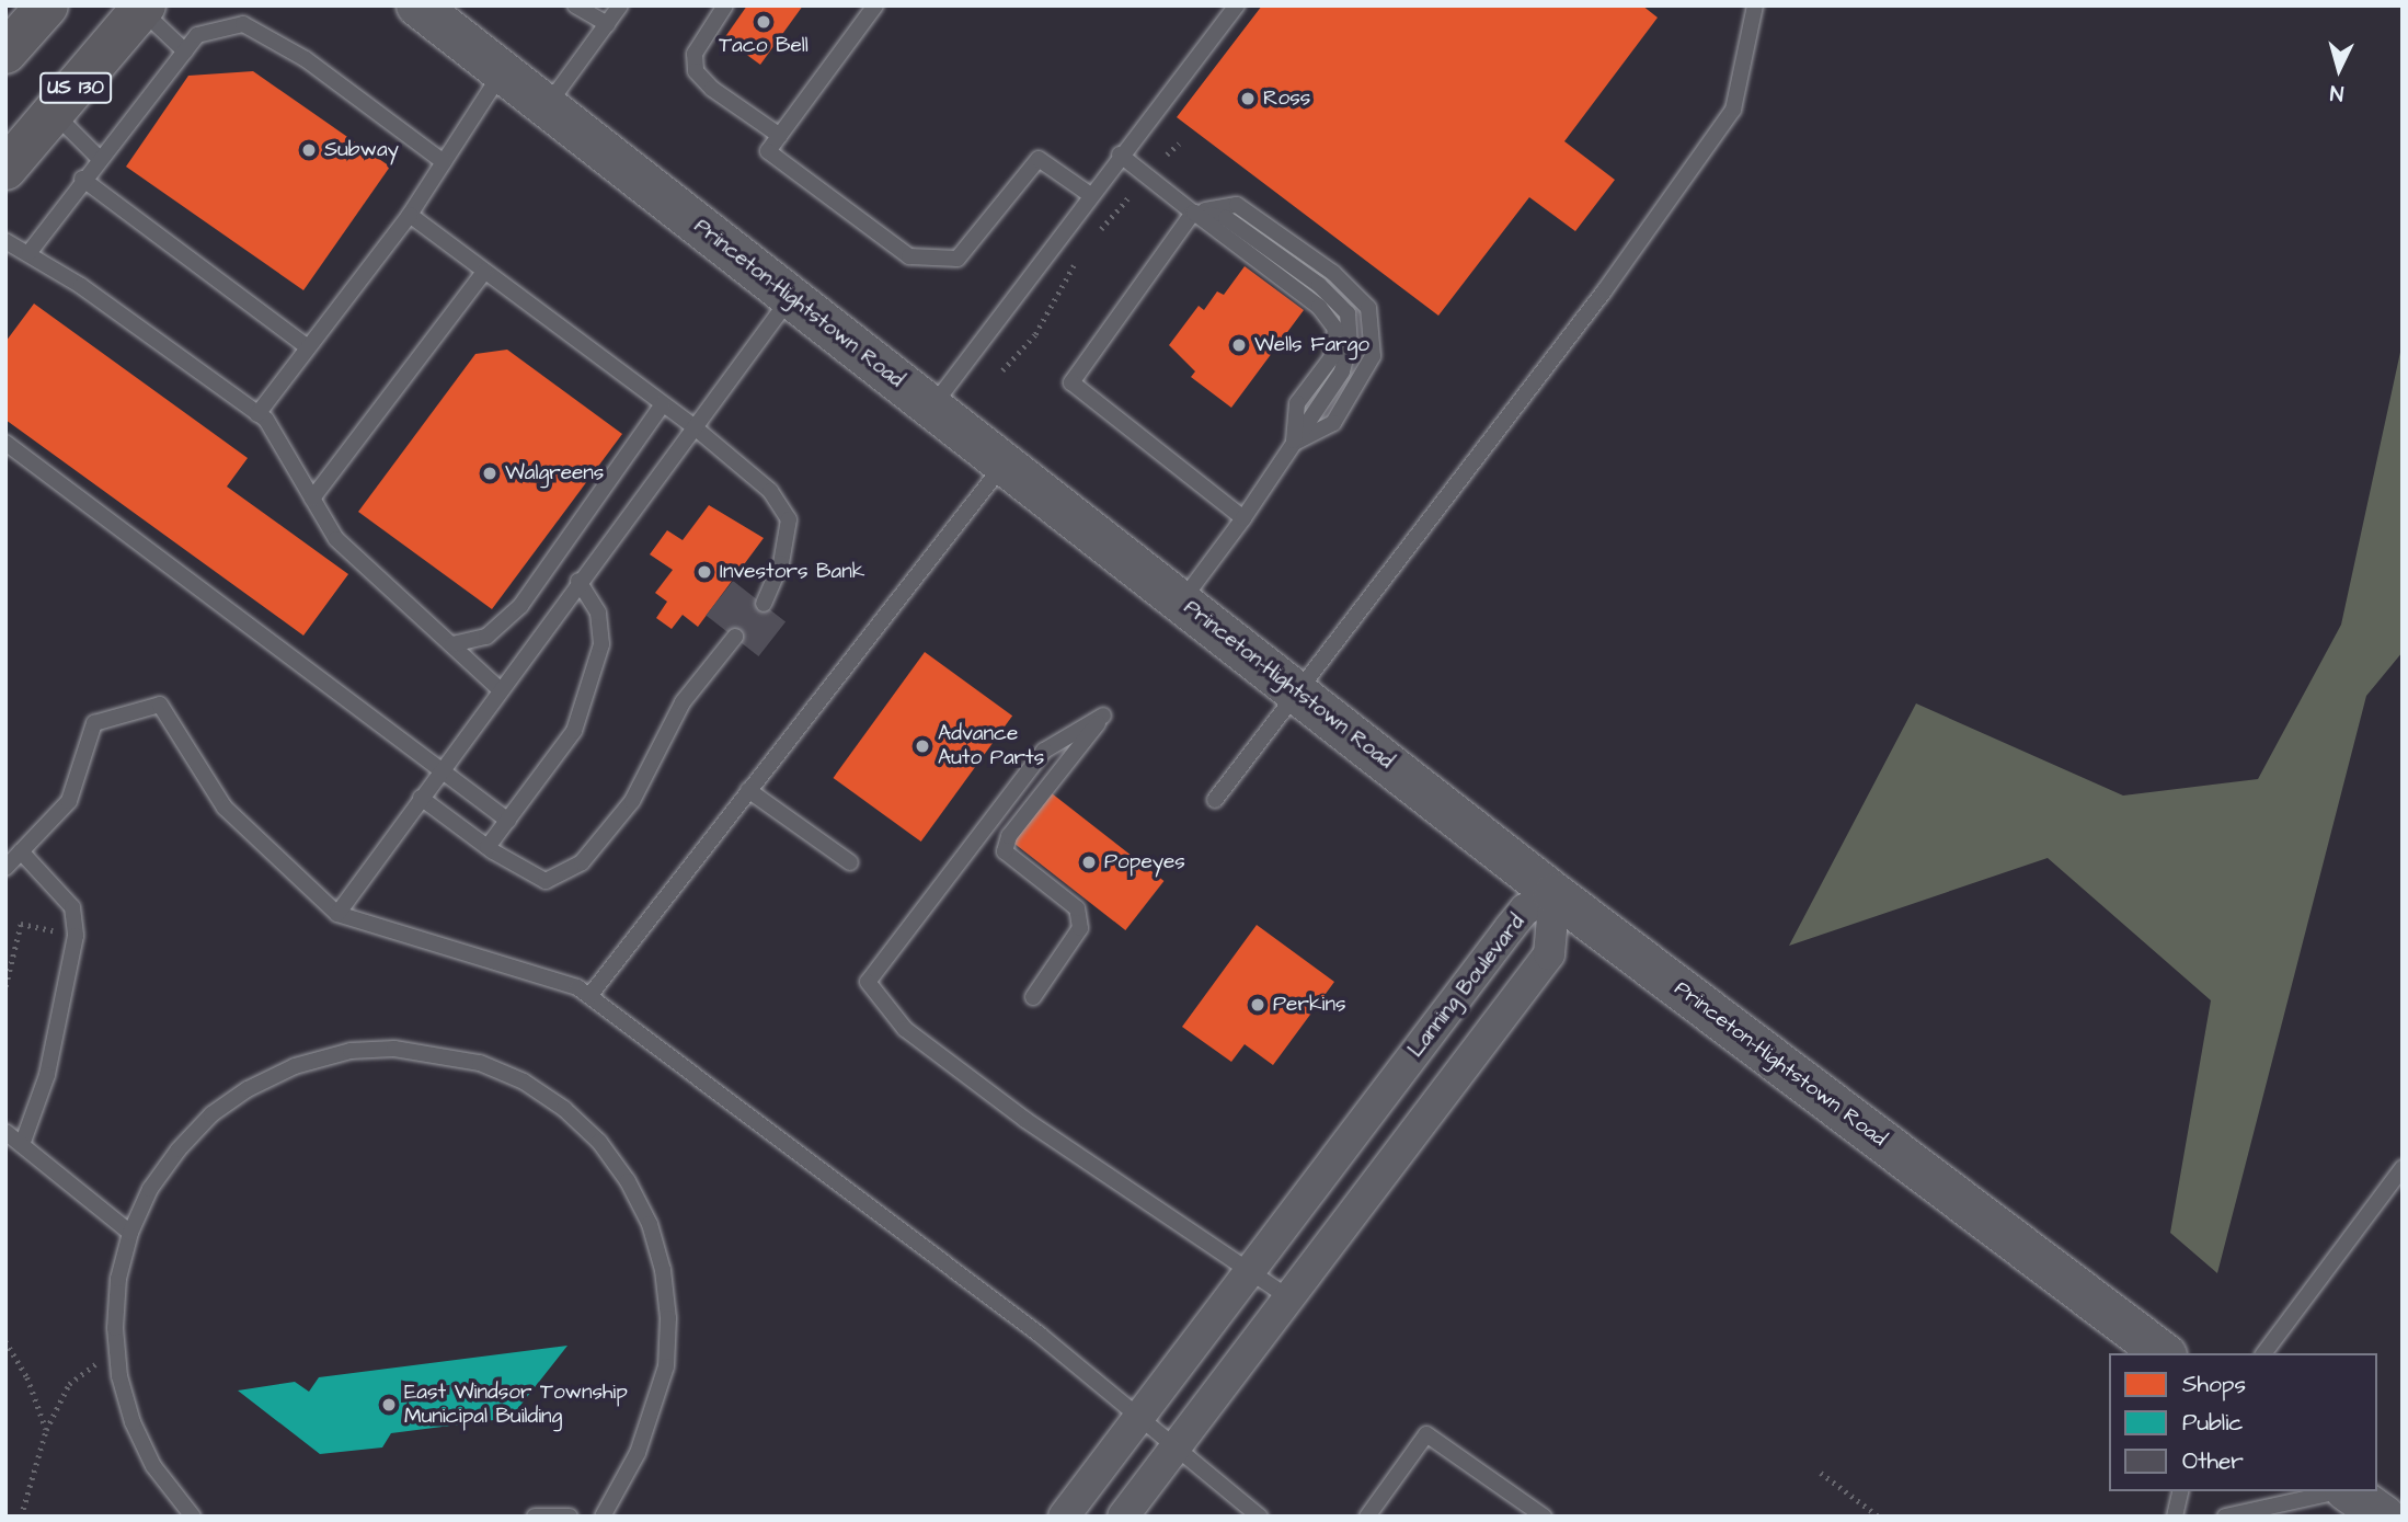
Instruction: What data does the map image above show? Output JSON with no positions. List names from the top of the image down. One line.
{"streets":{"highway":["US 130"],"main road":["Princeton-Hightstown Road"],"street":["Lanning Boulevard"]},"crossings":[["Princeton-Hightstown Road","Lanning Boulevard"]],"places":["Taco Bell","Ross","Subway","Wells Fargo","Walgreens","Investors Bank","Advance Auto Parts","Popeyes","Perkins","East Windsor Township Municipal Building"],"legend":["Shops","Public","Other"],"north":"bottom"}
